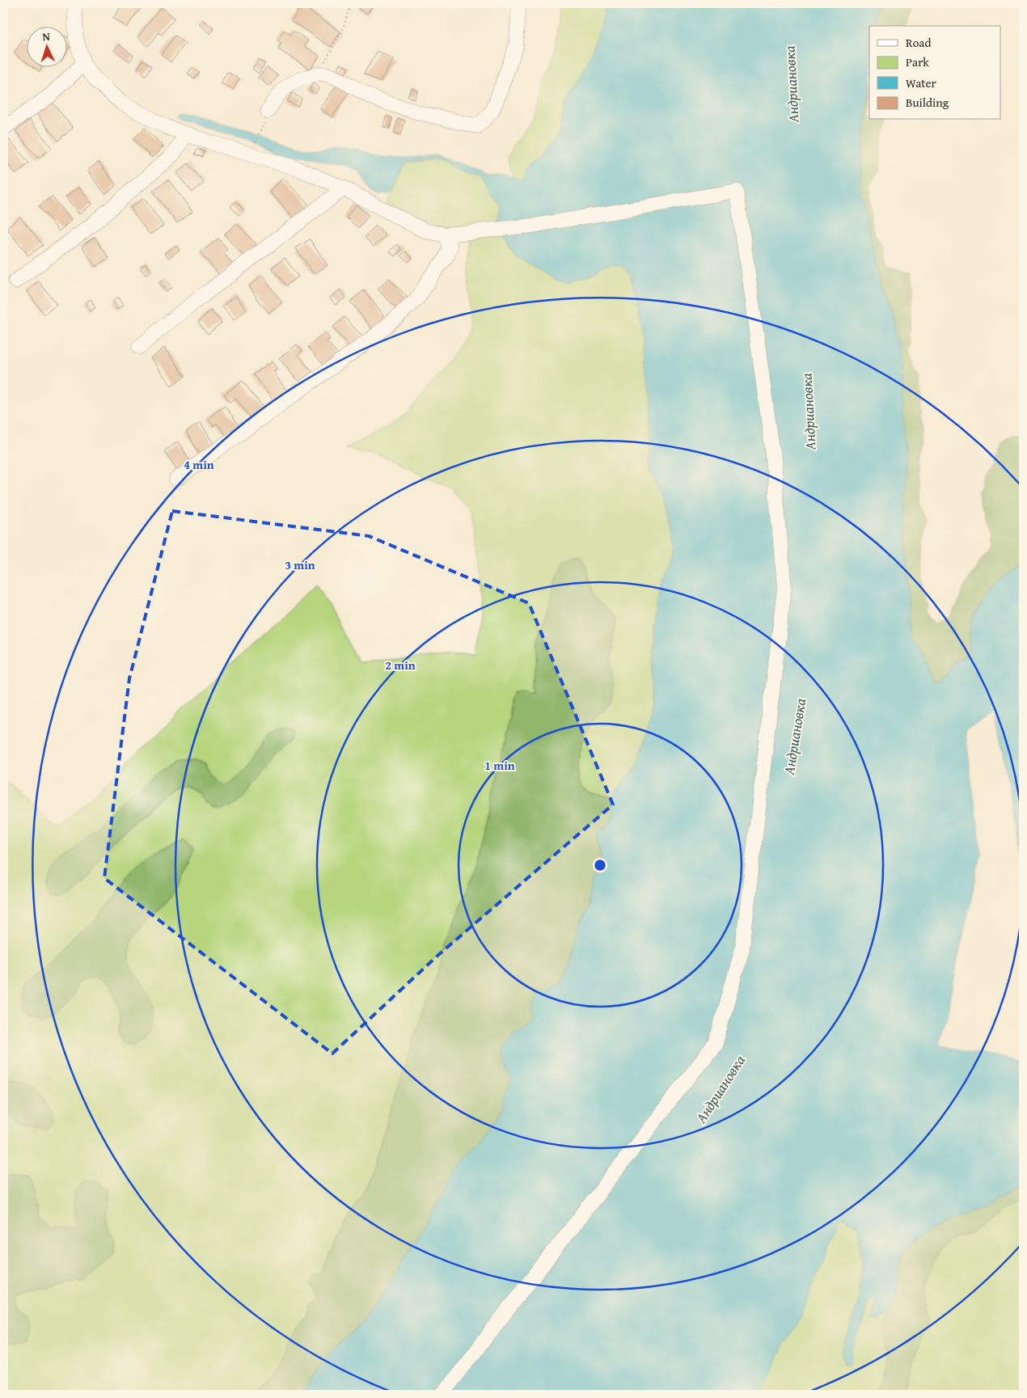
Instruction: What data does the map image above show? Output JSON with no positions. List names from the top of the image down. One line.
{"water":["Андриановка"],"legend":["Road","Park","Water","Building"],"north":"top","rings":["4 min","3 min","2 min","1 min"]}
